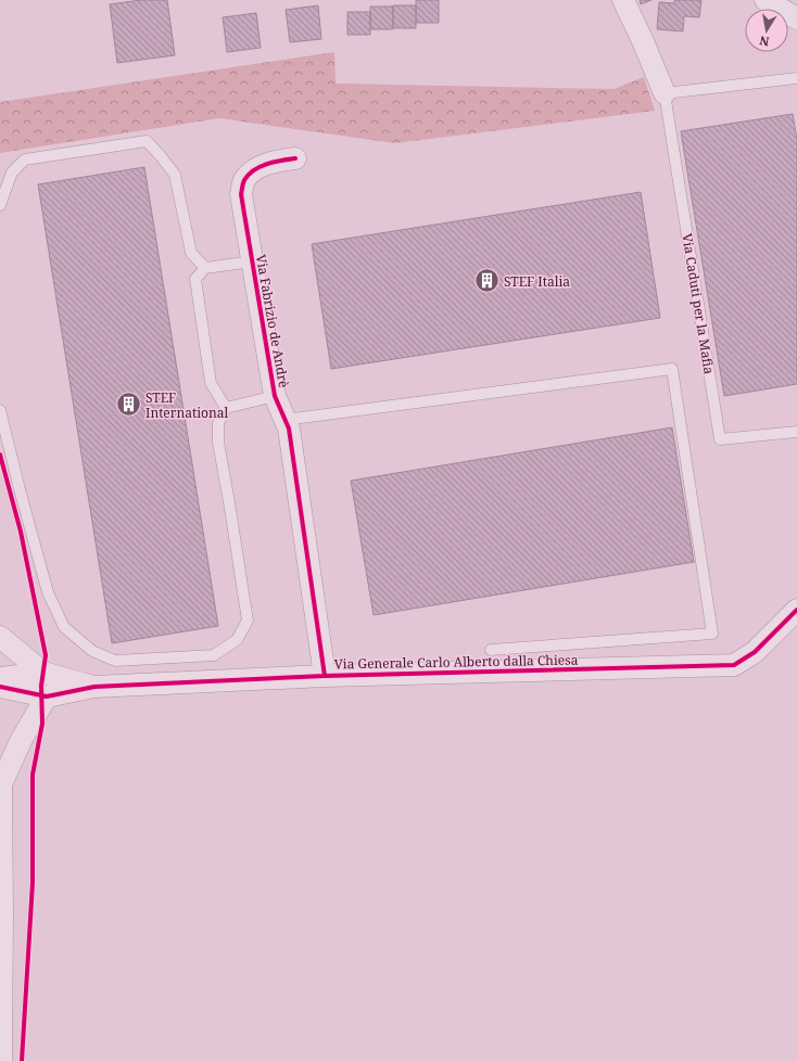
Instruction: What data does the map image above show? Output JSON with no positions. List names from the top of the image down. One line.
{"streets":{"street":["Via Fabrizio de Andrè","Via Generale Carlo Alberto dalla Chiesa"],"lane":["Via Caduti per la Mafia"]},"crossings":[["Via Fabrizio de Andrè","Via Generale Carlo Alberto dalla Chiesa"]],"places":{"building":["STEF Italia","STEF International"]},"north":"bottom"}
